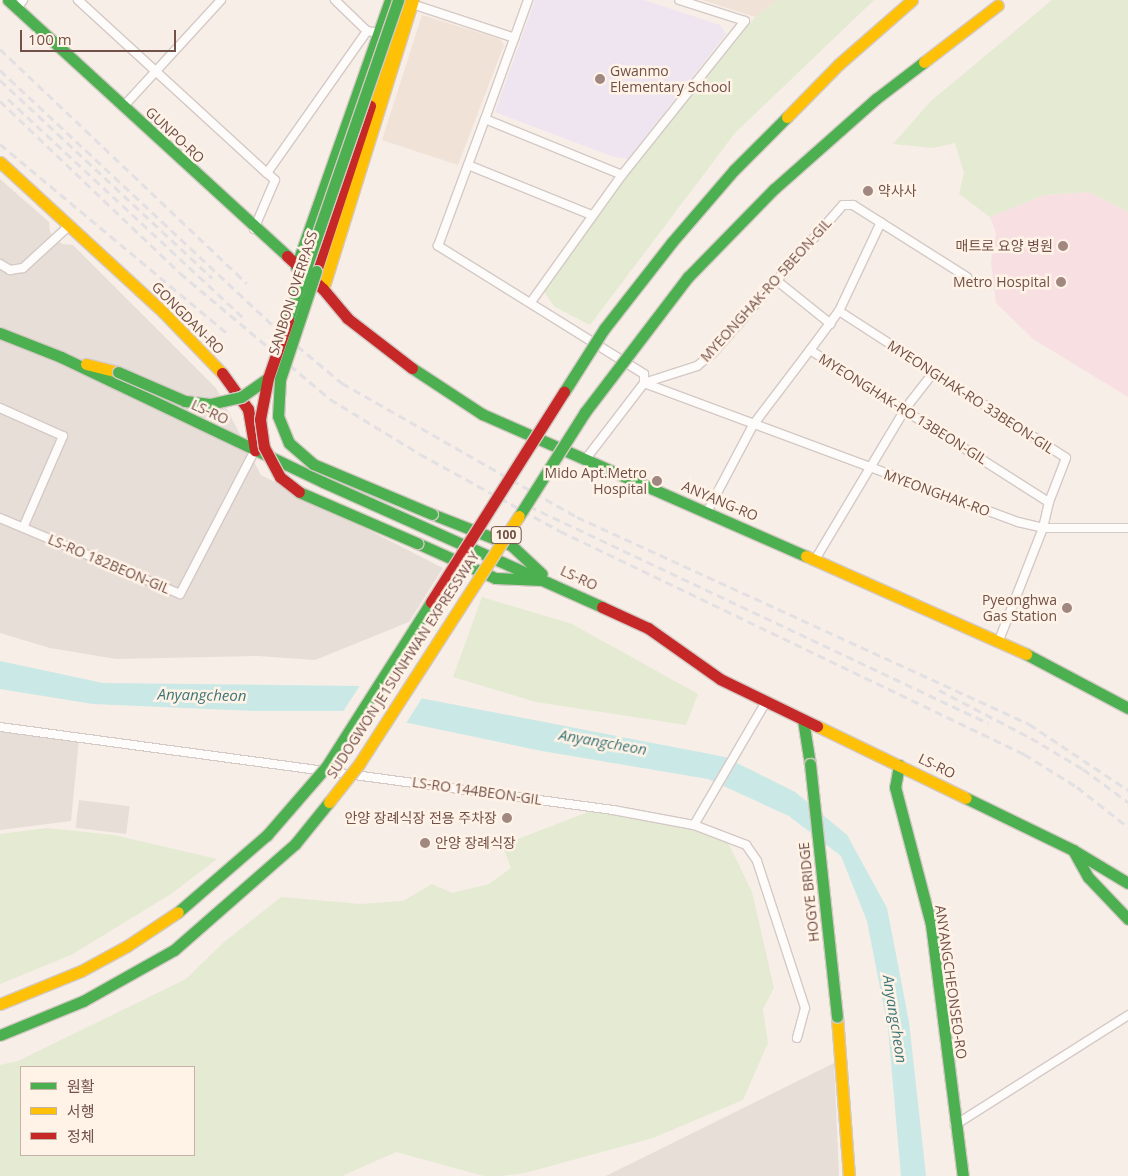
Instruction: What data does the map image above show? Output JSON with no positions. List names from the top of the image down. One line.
{"streets":{"main road":["GUNPO-RO","SANBON OVERPASS","GONGDAN-RO","LS-RO","ANYANG-RO","100","SUDOGWON JE1SUNHWAN EXPRESSWAY","HOGYE BRIDGE","ANYANGCHEONSEO-RO"],"street":["MYEONGHAK-RO 5BEON-GIL","MYEONGHAK-RO 33BEON-GIL","MYEONGHAK-RO 13BEON-GIL","MYEONGHAK-RO","LS-RO 182BEON-GIL","LS-RO 144BEON-GIL"]},"crossings":[["GUNPO-RO","ANYANG-RO"],["MYEONGHAK-RO 5BEON-GIL","MYEONGHAK-RO"],["SANBON OVERPASS","LS-RO"],["GONGDAN-RO","LS-RO"],["GONGDAN-RO","LS-RO 182BEON-GIL"],["MYEONGHAK-RO 33BEON-GIL","MYEONGHAK-RO 13BEON-GIL"],["MYEONGHAK-RO 33BEON-GIL","MYEONGHAK-RO"],["MYEONGHAK-RO 33BEON-GIL","ANYANG-RO"],["MYEONGHAK-RO 13BEON-GIL","MYEONGHAK-RO"],["LS-RO","LS-RO 182BEON-GIL"],["LS-RO","HOGYE BRIDGE"],["LS-RO","ANYANGCHEONSEO-RO"]],"water":["Anyangcheon"],"places":["Gwanmo Elementary School","약사사","매트로 요양 병원","Metro Hospital","Mido Apt.Metro Hospital","Pyeonghwa Gas Station","안양 장례식장 전용 주차장","안양 장례식장"],"legend":["원활","서행","정체"],"scale_bar":"100 m"}
